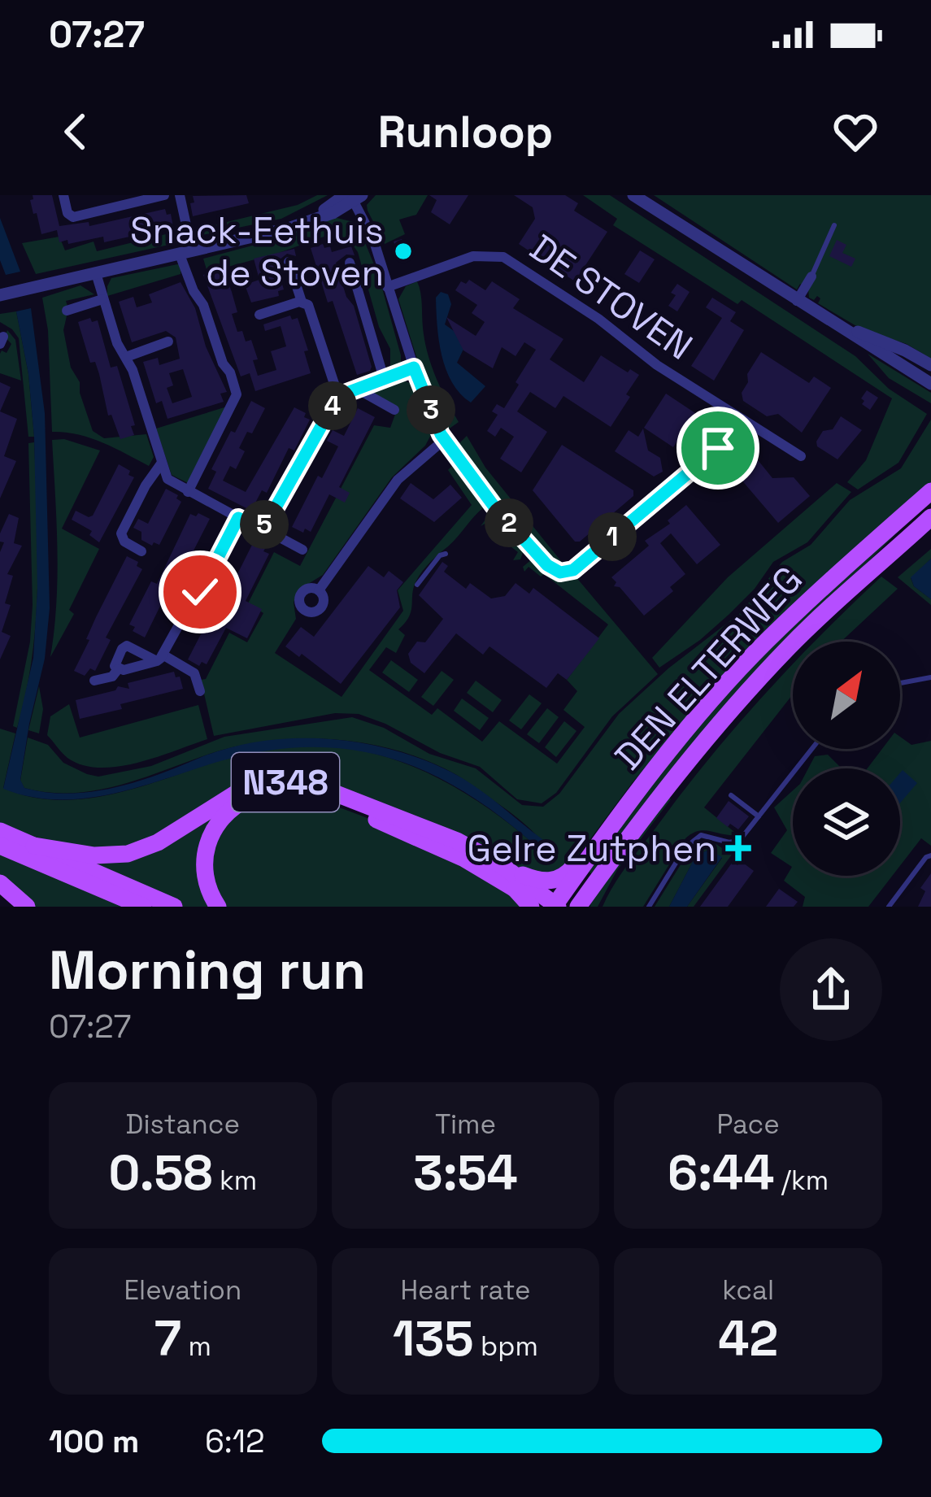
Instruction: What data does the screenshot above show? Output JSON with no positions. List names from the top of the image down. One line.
{"streets":{"main road":["DEN ELTERWEG","N348"],"street":["DE STOVEN"]},"crossings":[["DEN ELTERWEG","N348"]],"places":{"other":["Snack-Eethuis de Stoven"],"health":["Gelre Zutphen"]},"north":"top right","page":{"status":"07:27","header":"Runloop","pins":["4","3","2","5","1"],"heading":["Morning run","07:27"],"stats":[["Distance","0.58 km"],["Time","3:54"],["Pace","6:44 /km"],["Elevation","7 m"],["Heart rate","135 bpm"],["kcal","42"]],"list":[{"name":"100 m","note":"6:12"}]}}
